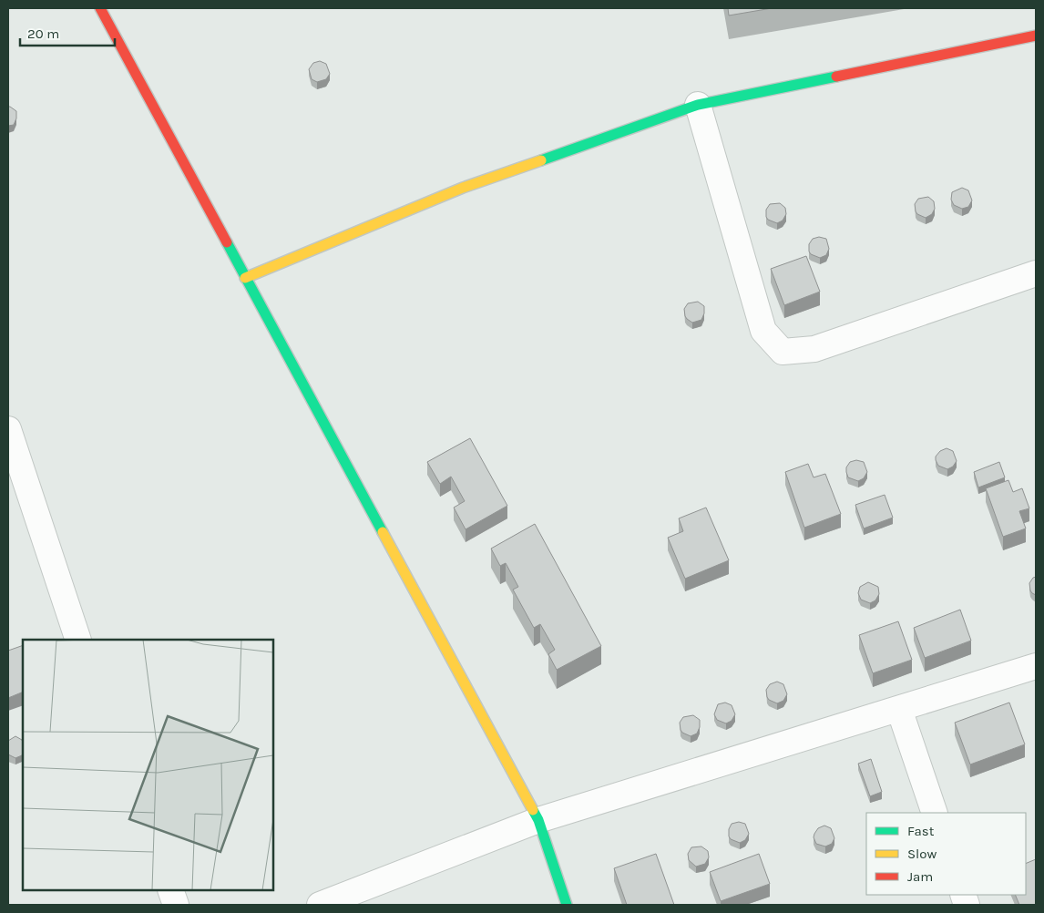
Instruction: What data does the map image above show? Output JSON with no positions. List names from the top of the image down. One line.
{"legend":["Fast","Slow","Jam"],"scale_bar":"20 m"}
